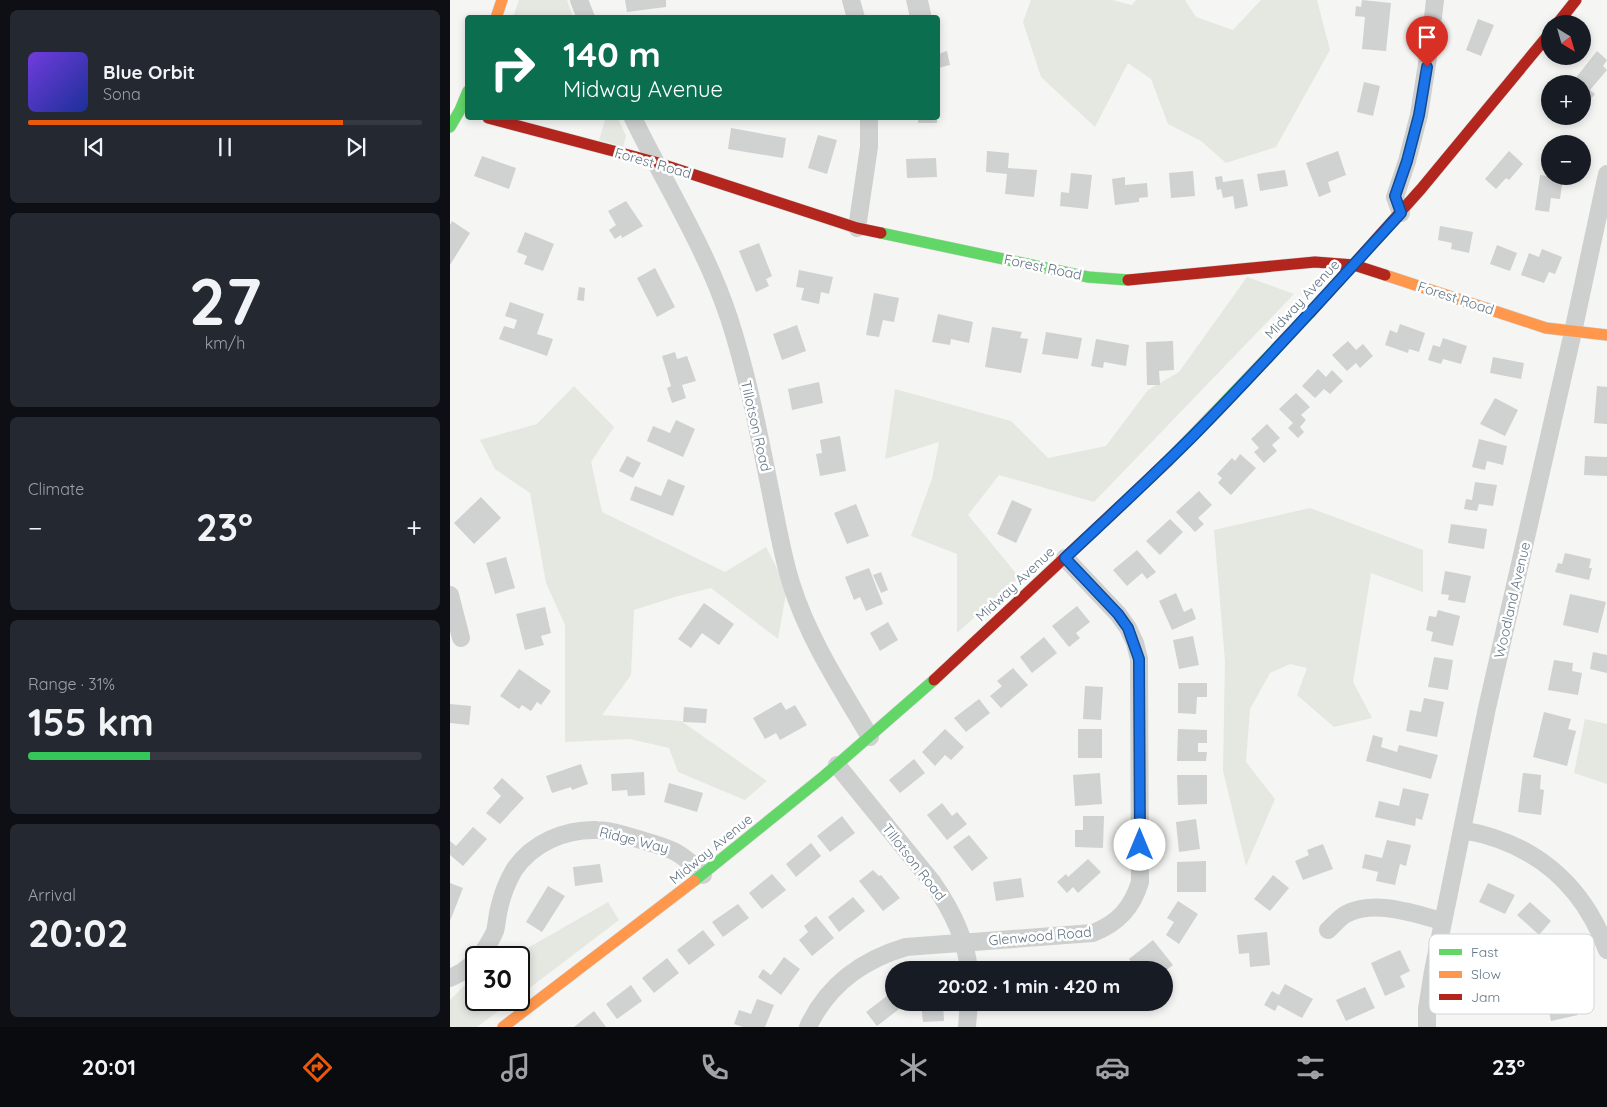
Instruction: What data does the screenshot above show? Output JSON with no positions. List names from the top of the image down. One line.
{"streets":{"main road":["Forest Road","Midway Avenue"],"street":["Tillotson Road","Woodland Avenue","Ridge Way","Glenwood Road"]},"crossings":[["Forest Road","Midway Avenue"],["Forest Road","Tillotson Road"],["Forest Road","Woodland Avenue"],["Midway Avenue","Tillotson Road"],["Midway Avenue","Ridge Way"],["Midway Avenue","Glenwood Road"],["Tillotson Road","Glenwood Road"]],"legend":["Fast","Slow","Jam"],"north":"bottom right","page":{"map_buttons":["+","−"],"turn":["140 m","Midway Avenue"],"song":["Blue Orbit","Sona"],"tile":[["27","km/h"],"Climate",["Range · 31%","155 km"],["Arrival","20:02"]],"heat":["−","23°","+"],"limit":"30","trip":"20:02 · 1 min · 420 m","tabs":["20:01","23°"]}}
